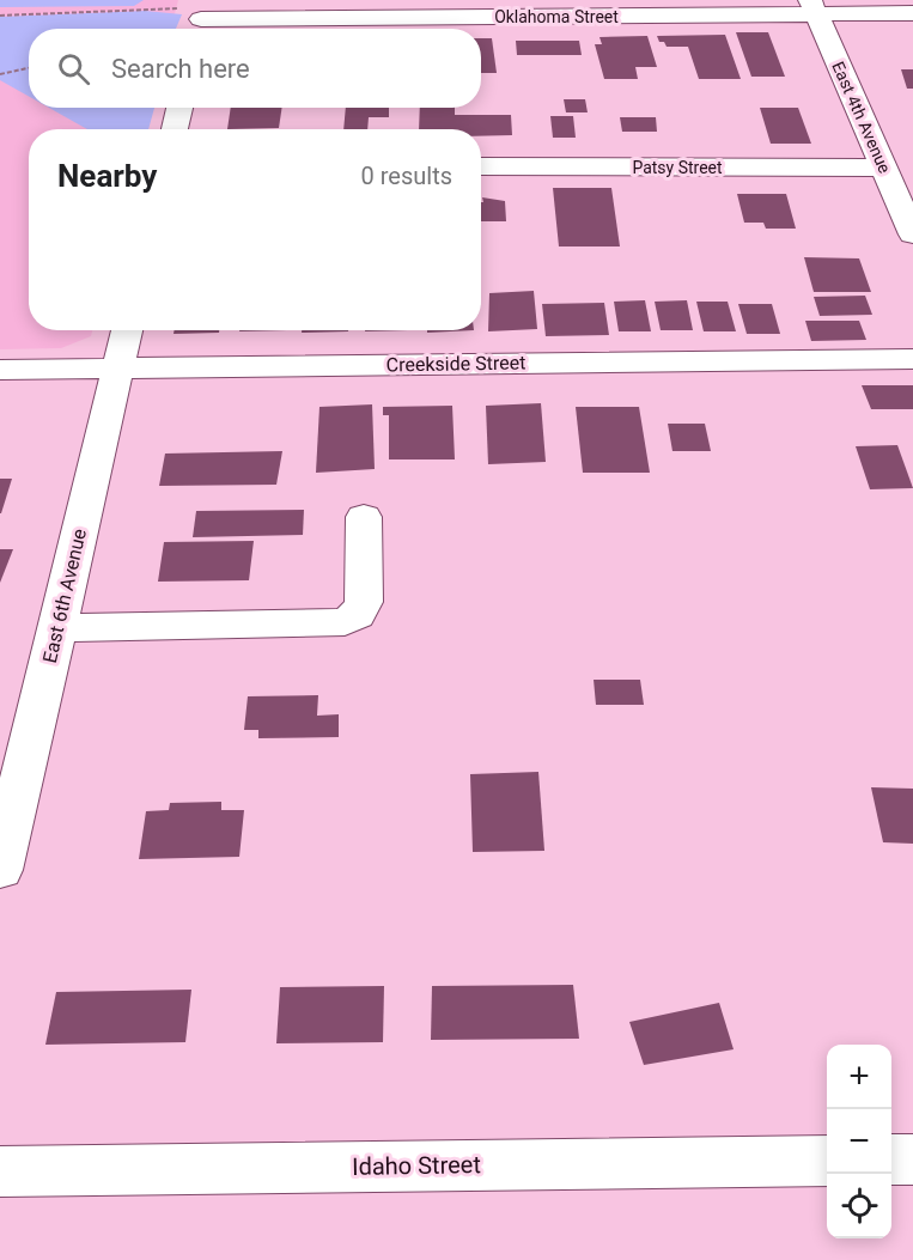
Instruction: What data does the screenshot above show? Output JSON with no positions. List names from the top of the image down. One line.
{"streets":{"street":["Oklahoma Street","East 4th Avenue","Patsy Street","Creekside Street","East 6th Avenue","Idaho Street"]},"crossings":[["Oklahoma Street","East 4th Avenue"],["East 4th Avenue","Patsy Street"],["Creekside Street","East 6th Avenue"]],"page":{"search":"Search here","heading":["Nearby","0 results"],"map_buttons":["+","−"]}}
